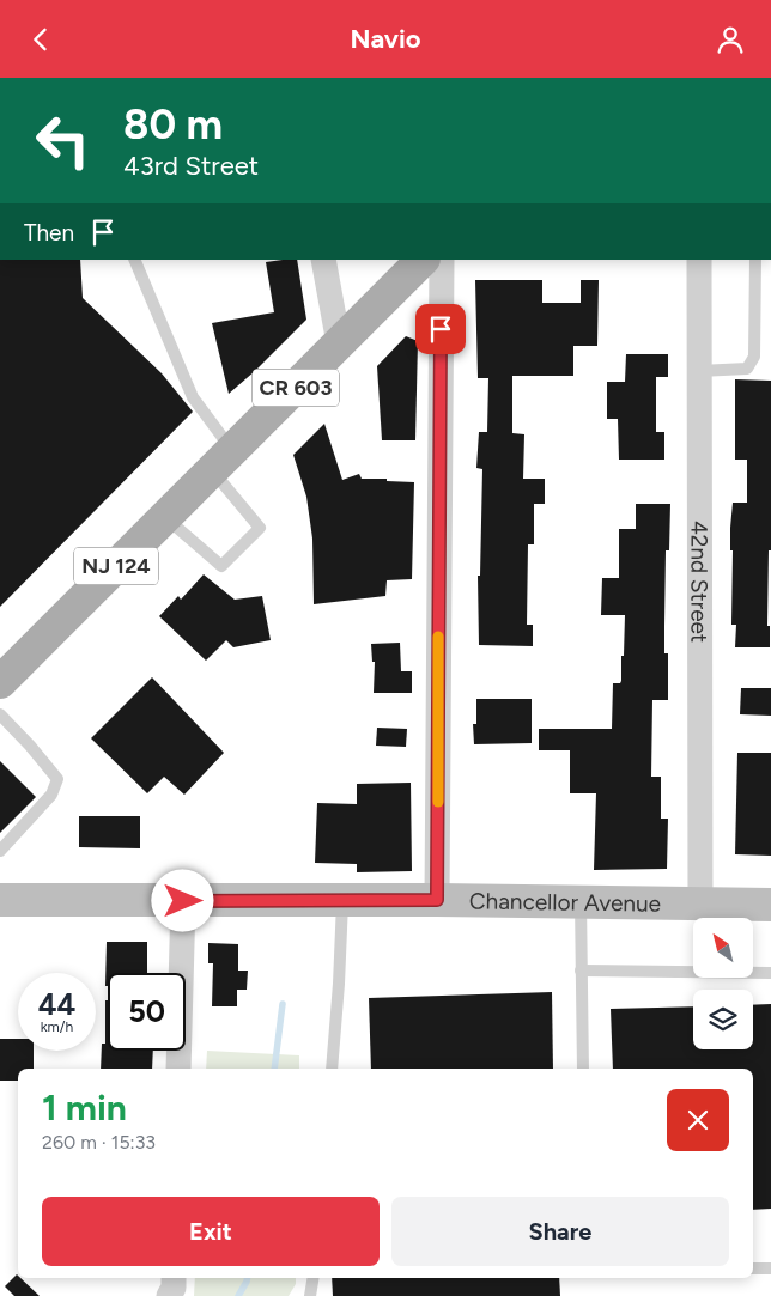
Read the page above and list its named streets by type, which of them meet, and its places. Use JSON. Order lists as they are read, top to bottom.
{
  "streets": {
    "main road": ["CR 603", "NJ 124", "Chancellor Avenue"],
    "street": ["42nd Street"]
  },
  "crossings": [
    ["CR 603", "NJ 124"],
    ["42nd Street", "Chancellor Avenue"]
  ],
  "north": "top left",
  "page": {
    "header": "Navio",
    "turn": ["80 m", "43rd Street"],
    "then": "Then",
    "speed": "44 km/h",
    "limit": "50",
    "heading": ["1 min", "260 m · 15:33"],
    "buttons": ["Exit", "Share"]
  }
}
